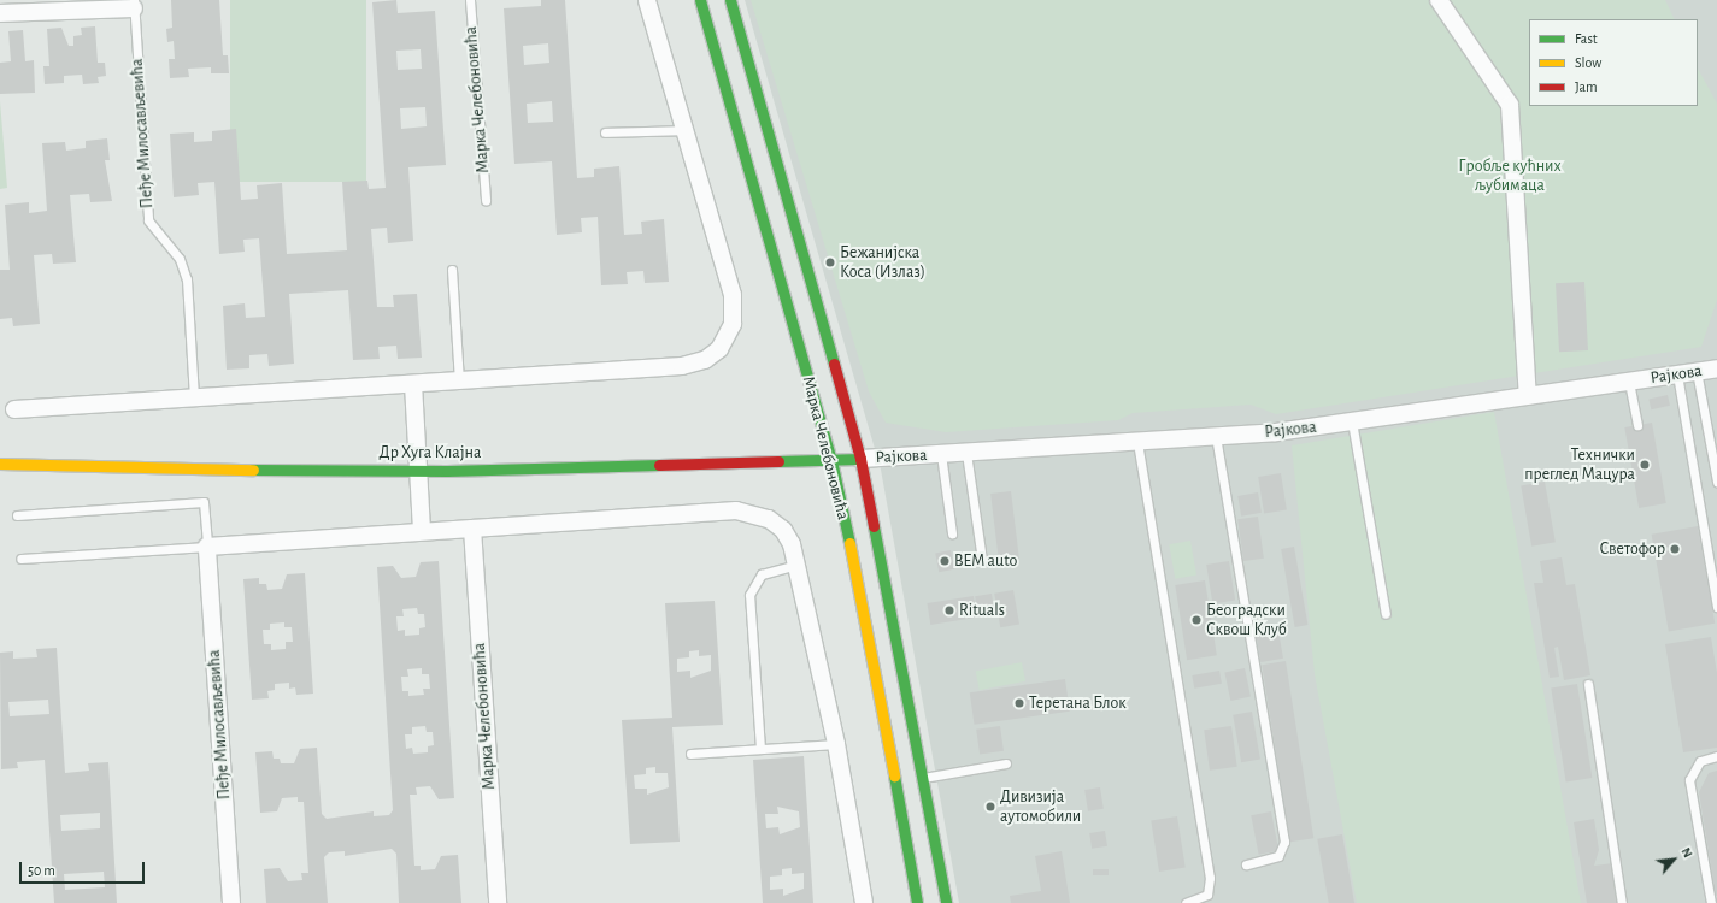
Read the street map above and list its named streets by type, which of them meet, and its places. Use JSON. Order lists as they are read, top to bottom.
{
  "streets": {
    "main road": ["Марка Челебоновића", "Др Хуга Клајна"],
    "street": ["Пеђе Милосављевића", "Рајкова"]
  },
  "crossings": [
    ["Марка Челебоновића", "Рајкова"],
    ["Марка Челебоновића", "Др Хуга Клајна"],
    ["Рајкова", "Др Хуга Клајна"]
  ],
  "parks": ["Гробље кућних љубимаца"],
  "places": [
    "Бежанијска Коса (Излаз)",
    "Технички преглед Мацура",
    "Светофор",
    "BEM auto",
    "Rituals",
    "Београдски Сквош Клуб",
    "Теретана Блок",
    "Дивизија аутомобили"
  ],
  "legend": ["Fast", "Slow", "Jam"],
  "scale_bar": "50 m",
  "north": "top right"
}
